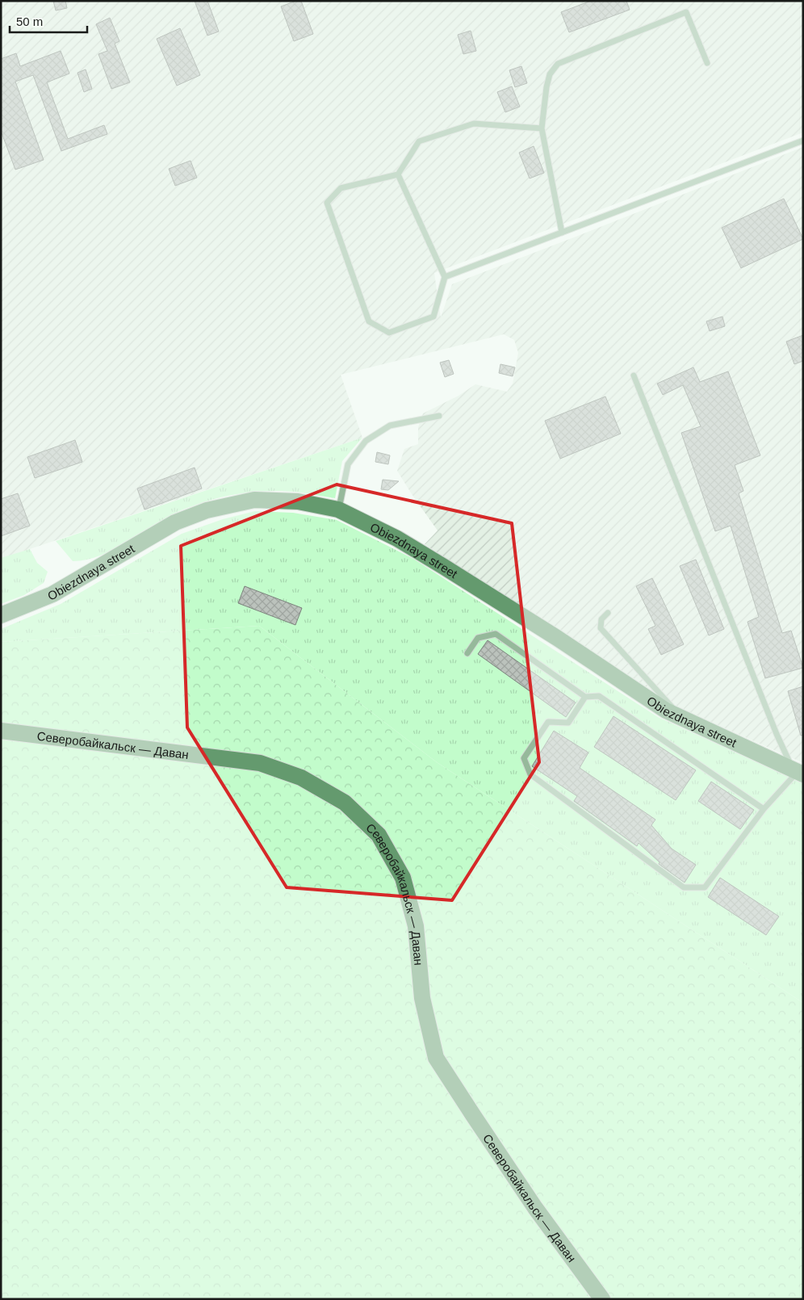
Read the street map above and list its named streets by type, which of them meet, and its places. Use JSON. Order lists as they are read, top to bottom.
{
  "streets": {
    "main road": ["Obiezdnaya street", "Северобайкальск — Даван"]
  },
  "scale_bar": "50 m"
}
